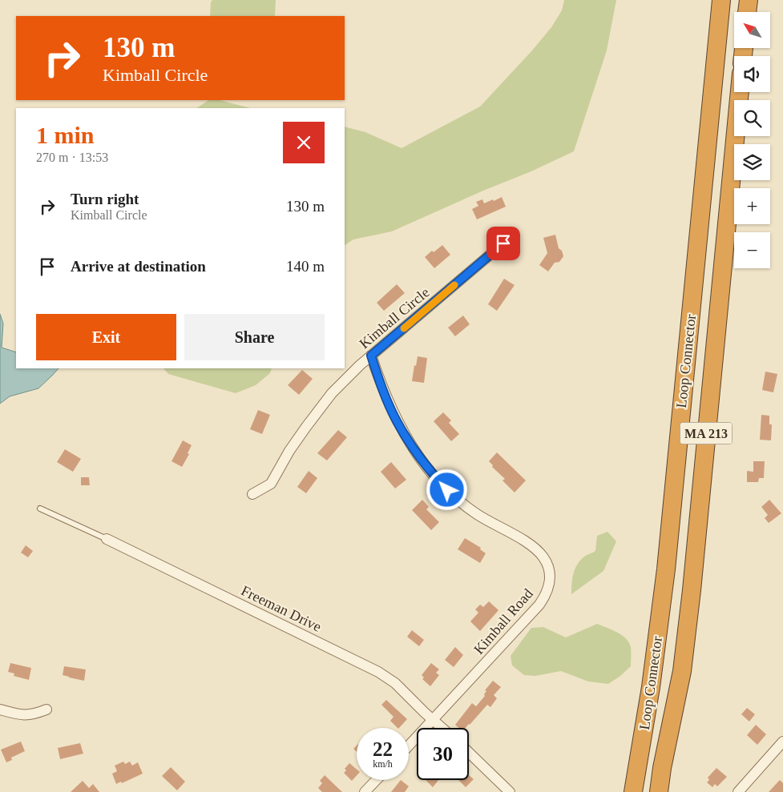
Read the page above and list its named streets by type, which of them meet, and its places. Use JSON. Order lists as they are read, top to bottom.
{
  "streets": {
    "highway": ["Loop Connector", "MA 213"],
    "street": ["Kimball Circle", "Freeman Drive", "Kimball Road"]
  },
  "crossings": [
    ["Kimball Circle", "Kimball Road"],
    ["Freeman Drive", "Kimball Road"]
  ],
  "north": "top left",
  "page": {
    "map_buttons": ["+", "−"],
    "turn": ["130 m", "Kimball Circle"],
    "heading": ["1 min", "270 m · 13:53"],
    "list": [
      {
        "name": "Turn right",
        "note": "Kimball Circle",
        "value": "130 m"
      },
      {
        "name": "Arrive at destination",
        "value": "140 m"
      }
    ],
    "buttons": ["Exit", "Share"],
    "speed": "22 km/h",
    "limit": "30"
  }
}
